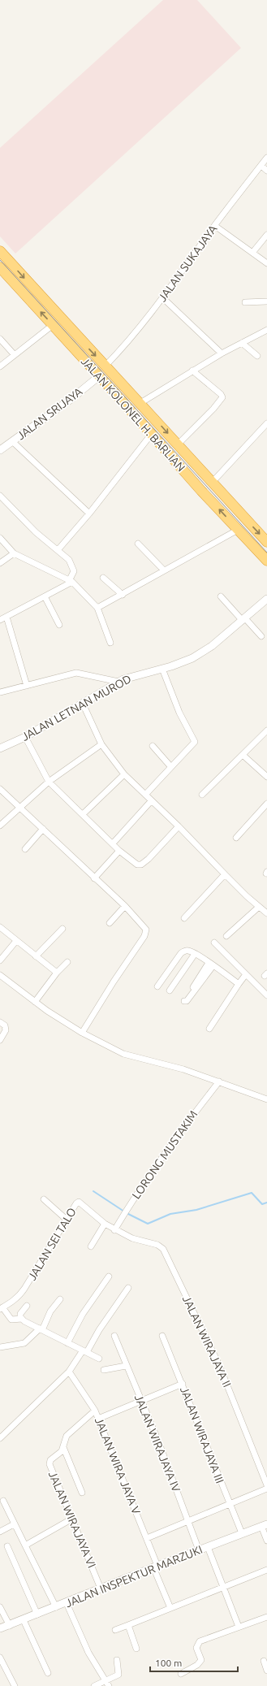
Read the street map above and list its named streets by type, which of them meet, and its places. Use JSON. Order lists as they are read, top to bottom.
{
  "streets": {
    "highway": ["JALAN KOLONEL H. BARLIAN"],
    "street": [
      "JALAN SUKAJAYA",
      "JALAN SRIJAYA",
      "JALAN LETNAN MUROD",
      "LORONG MUSTAKIM",
      "JALAN SEI TALO",
      "JALAN WIRAJAYA II",
      "JALAN WIRAJAYA III",
      "JALAN WIRAJAYA IV",
      "JALAN WIRA JAYA V",
      "JALAN WIRAJAYA VI",
      "JALAN INSPEKTUR MARZUKI"
    ]
  },
  "crossings": [
    ["JALAN SUKAJAYA", "JALAN KOLONEL H. BARLIAN"],
    ["JALAN SRIJAYA", "JALAN KOLONEL H. BARLIAN"],
    ["LORONG MUSTAKIM", "JALAN SEI TALO"],
    ["LORONG MUSTAKIM", "JALAN WIRAJAYA II"],
    ["JALAN SEI TALO", "JALAN WIRAJAYA II"],
    ["JALAN WIRAJAYA III", "JALAN INSPEKTUR MARZUKI"],
    ["JALAN WIRAJAYA IV", "JALAN INSPEKTUR MARZUKI"],
    ["JALAN WIRA JAYA V", "JALAN WIRAJAYA VI"],
    ["JALAN WIRA JAYA V", "JALAN INSPEKTUR MARZUKI"],
    ["JALAN WIRAJAYA VI", "JALAN INSPEKTUR MARZUKI"]
  ],
  "scale_bar": "100 m"
}
